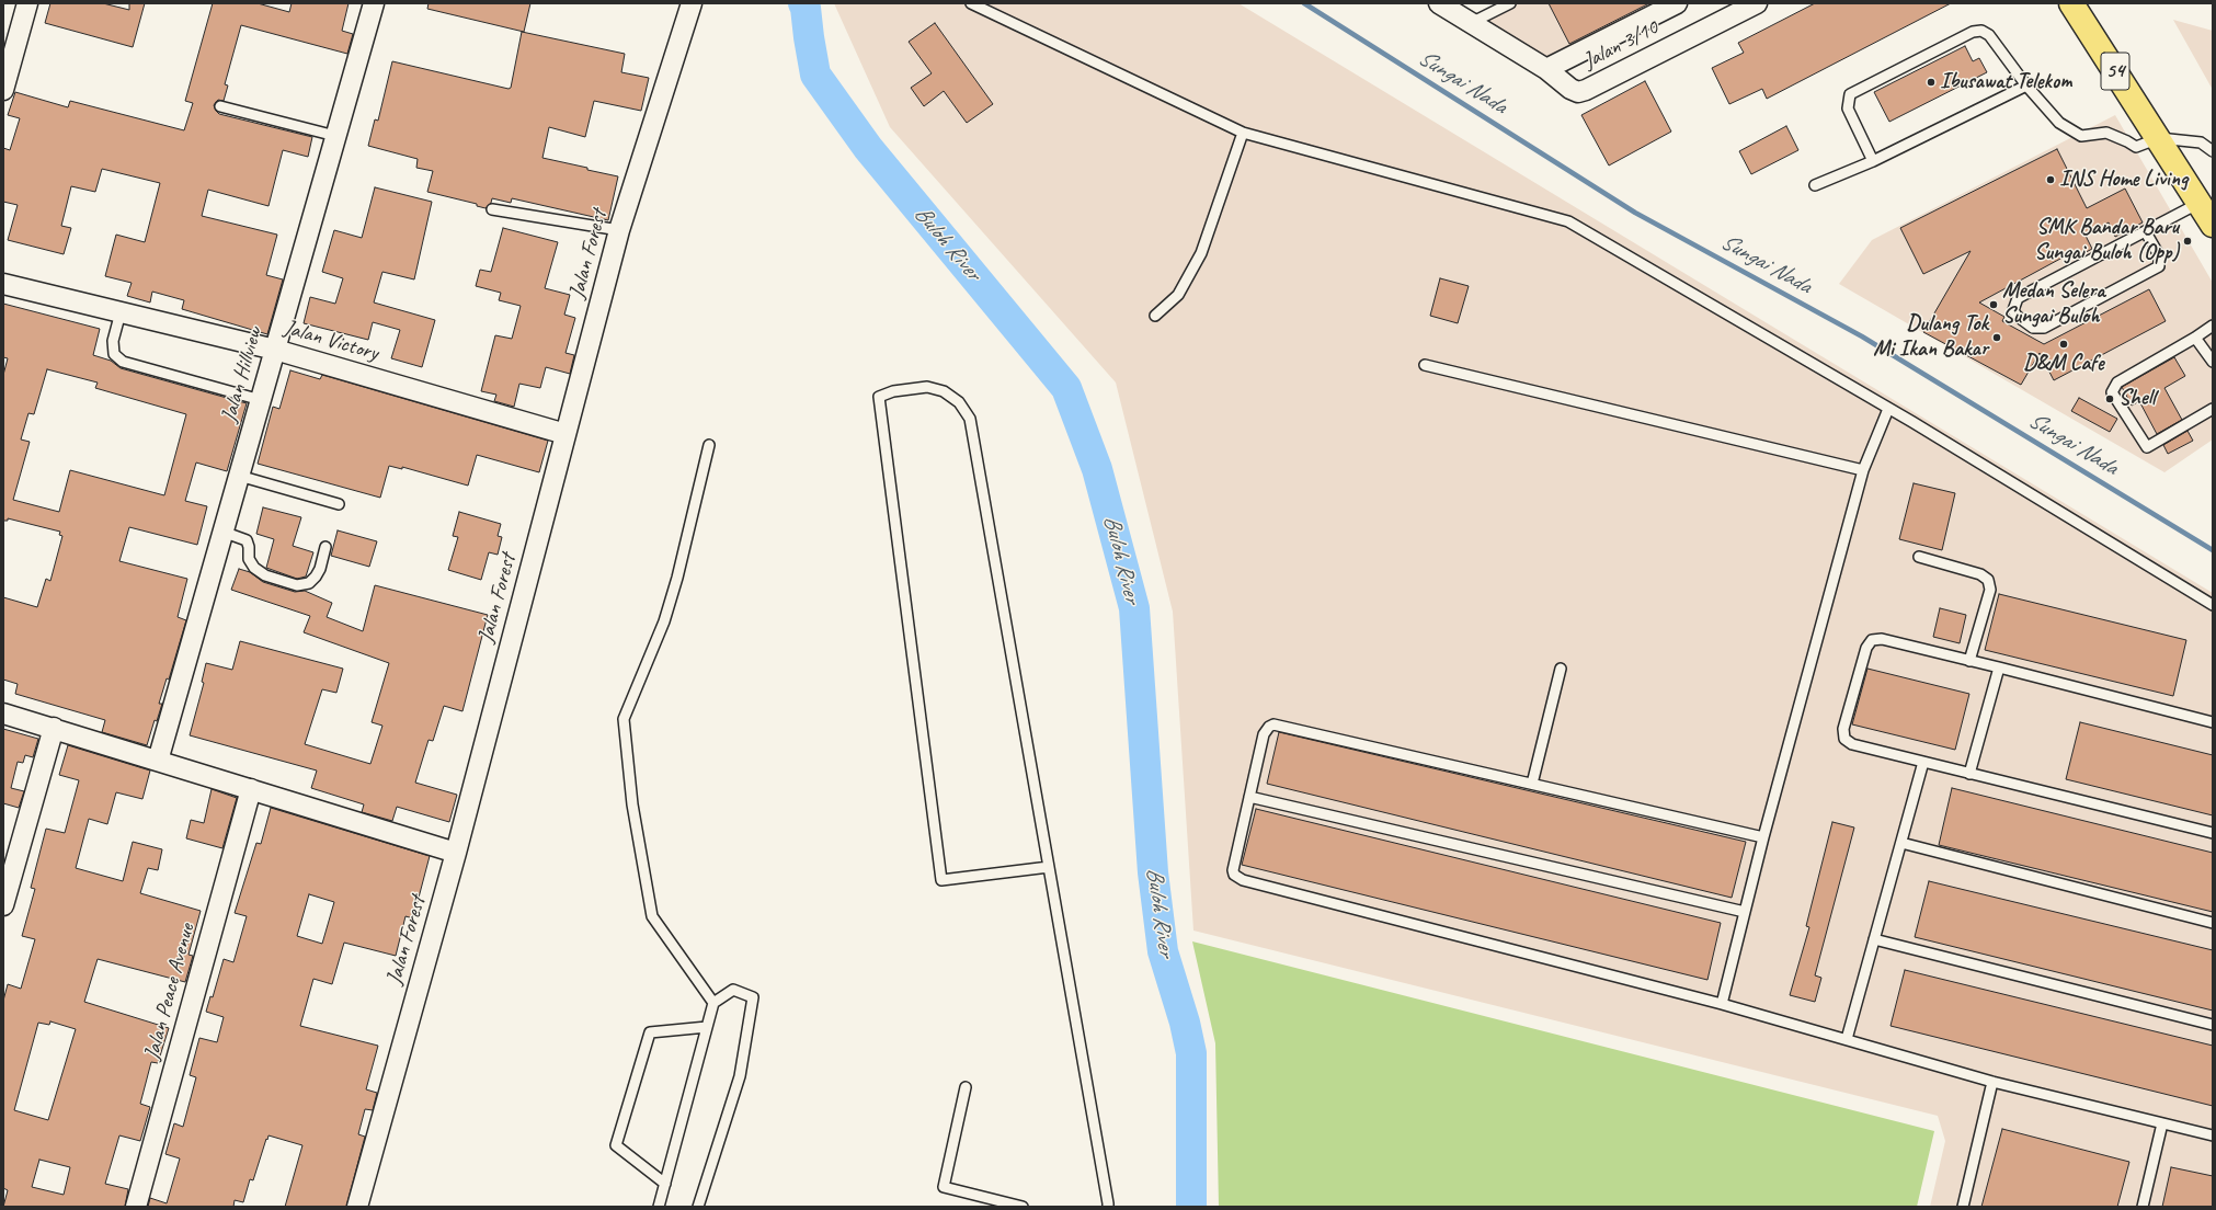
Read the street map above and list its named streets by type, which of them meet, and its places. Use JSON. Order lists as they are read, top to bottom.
{
  "streets": {
    "highway": ["54"],
    "street": [
      "Jalan 3/10",
      "Jalan Forest",
      "Jalan Victory",
      "Jalan Hillview",
      "Jalan Peace Avenue"
    ]
  },
  "crossings": [
    ["Jalan Forest", "Jalan Victory"],
    ["Jalan Victory", "Jalan Hillview"]
  ],
  "water": ["Sungai Nada", "Buloh River"],
  "places": [
    "Ibusawat Telekom",
    "INS Home Living",
    "SMK Bandar Baru Sungai Buloh (Opp)",
    "Medan Selera Sungai Buloh",
    "Dulang Tok Mi Ikan Bakar",
    "D&M Cafe",
    "Shell"
  ]
}
